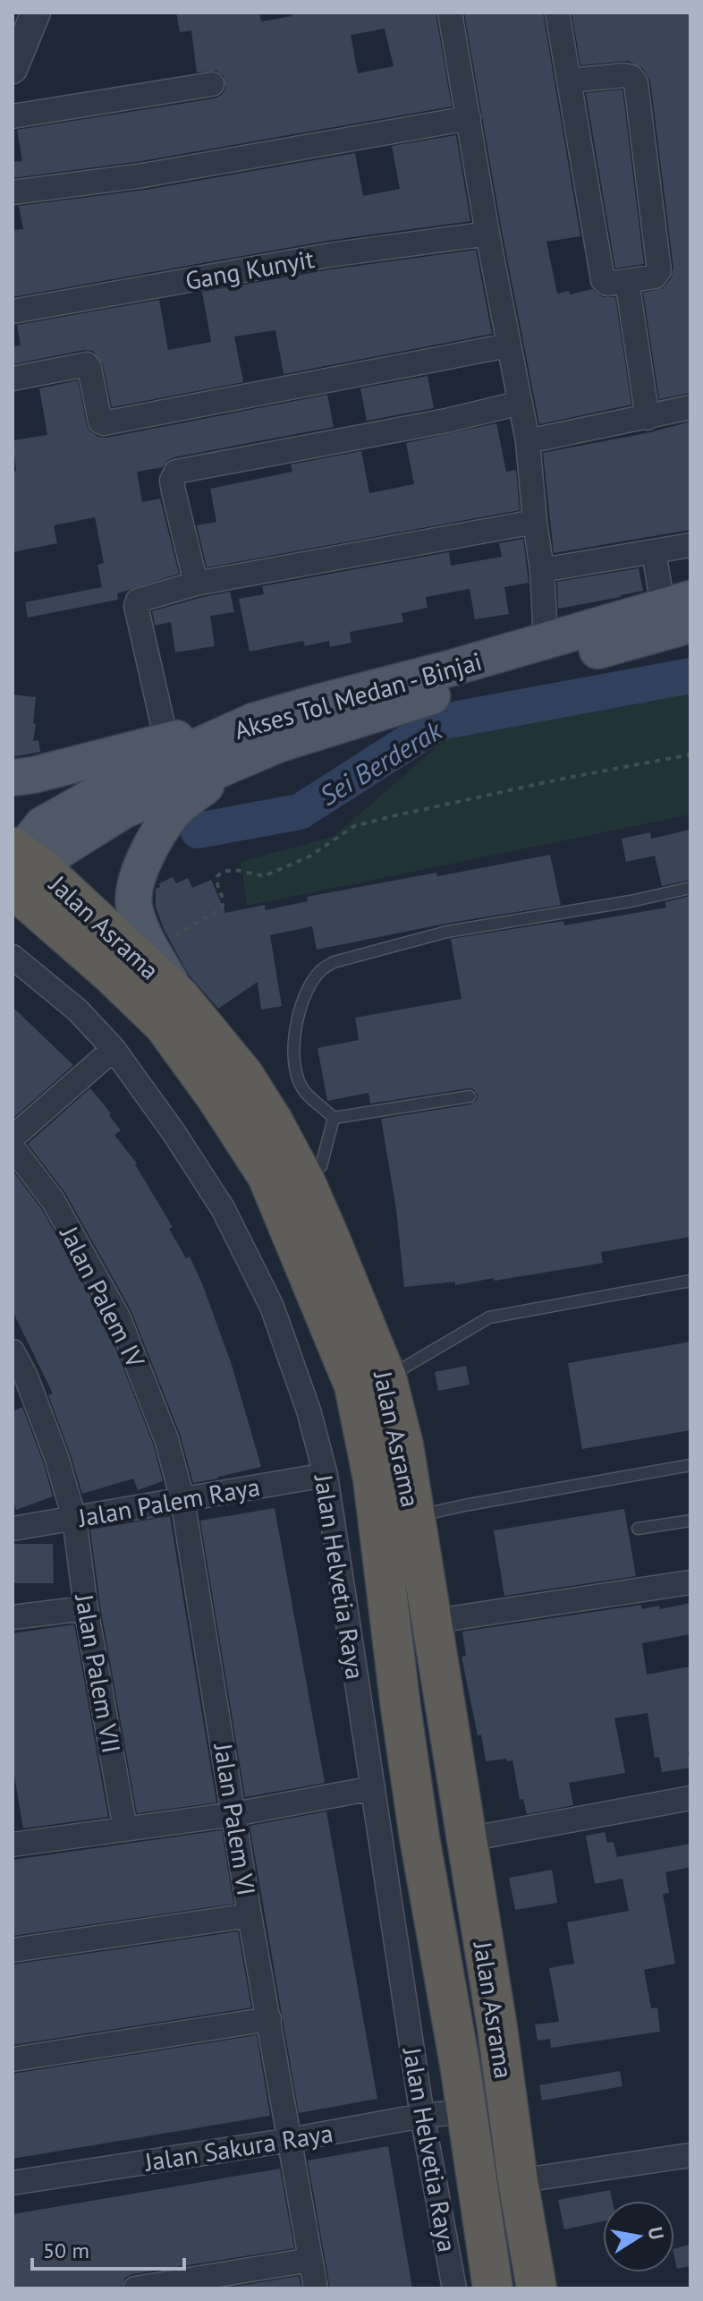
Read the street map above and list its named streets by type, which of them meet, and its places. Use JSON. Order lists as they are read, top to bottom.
{
  "streets": {
    "highway": ["Jalan Asrama"],
    "main road": ["Akses Tol Medan - Binjai"],
    "street": [
      "Gang Kunyit",
      "Jalan Palem IV",
      "Jalan Palem Raya",
      "Jalan Helvetia Raya",
      "Jalan Palem VII",
      "Jalan Palem VI",
      "Jalan Sakura Raya"
    ]
  },
  "crossings": [
    ["Akses Tol Medan - Binjai", "Jalan Asrama"],
    ["Jalan Asrama", "Jalan Sakura Raya"],
    ["Jalan Palem IV", "Jalan Palem Raya"],
    ["Jalan Palem IV", "Jalan Palem VI"],
    ["Jalan Palem Raya", "Jalan Helvetia Raya"],
    ["Jalan Palem Raya", "Jalan Palem VII"],
    ["Jalan Palem Raya", "Jalan Palem VI"],
    ["Jalan Helvetia Raya", "Jalan Sakura Raya"],
    ["Jalan Palem VI", "Jalan Sakura Raya"]
  ],
  "water": ["Sei Berderak"],
  "scale_bar": "50 m",
  "north": "right"
}
